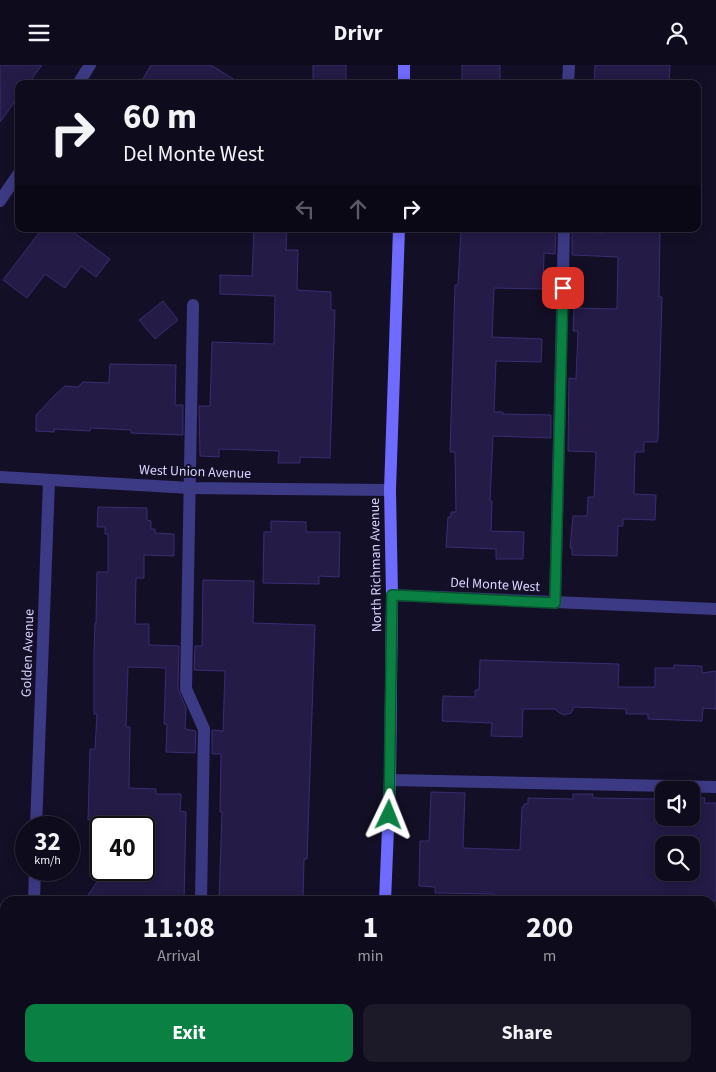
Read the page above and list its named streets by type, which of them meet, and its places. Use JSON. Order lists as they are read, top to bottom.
{
  "streets": {
    "street": [
      "West Union Avenue",
      "North Richman Avenue",
      "Del Monte West",
      "Golden Avenue"
    ]
  },
  "crossings": [
    ["West Union Avenue", "North Richman Avenue"],
    ["West Union Avenue", "Golden Avenue"],
    ["North Richman Avenue", "Del Monte West"]
  ],
  "page": {
    "header": "Drivr",
    "turn": ["60 m", "Del Monte West"],
    "speed": "32 km/h",
    "limit": "40",
    "eta": [
      "11:08",
      "Arrival",
      "1",
      "min",
      "200",
      "m"
    ],
    "buttons": ["Exit", "Share"]
  }
}
